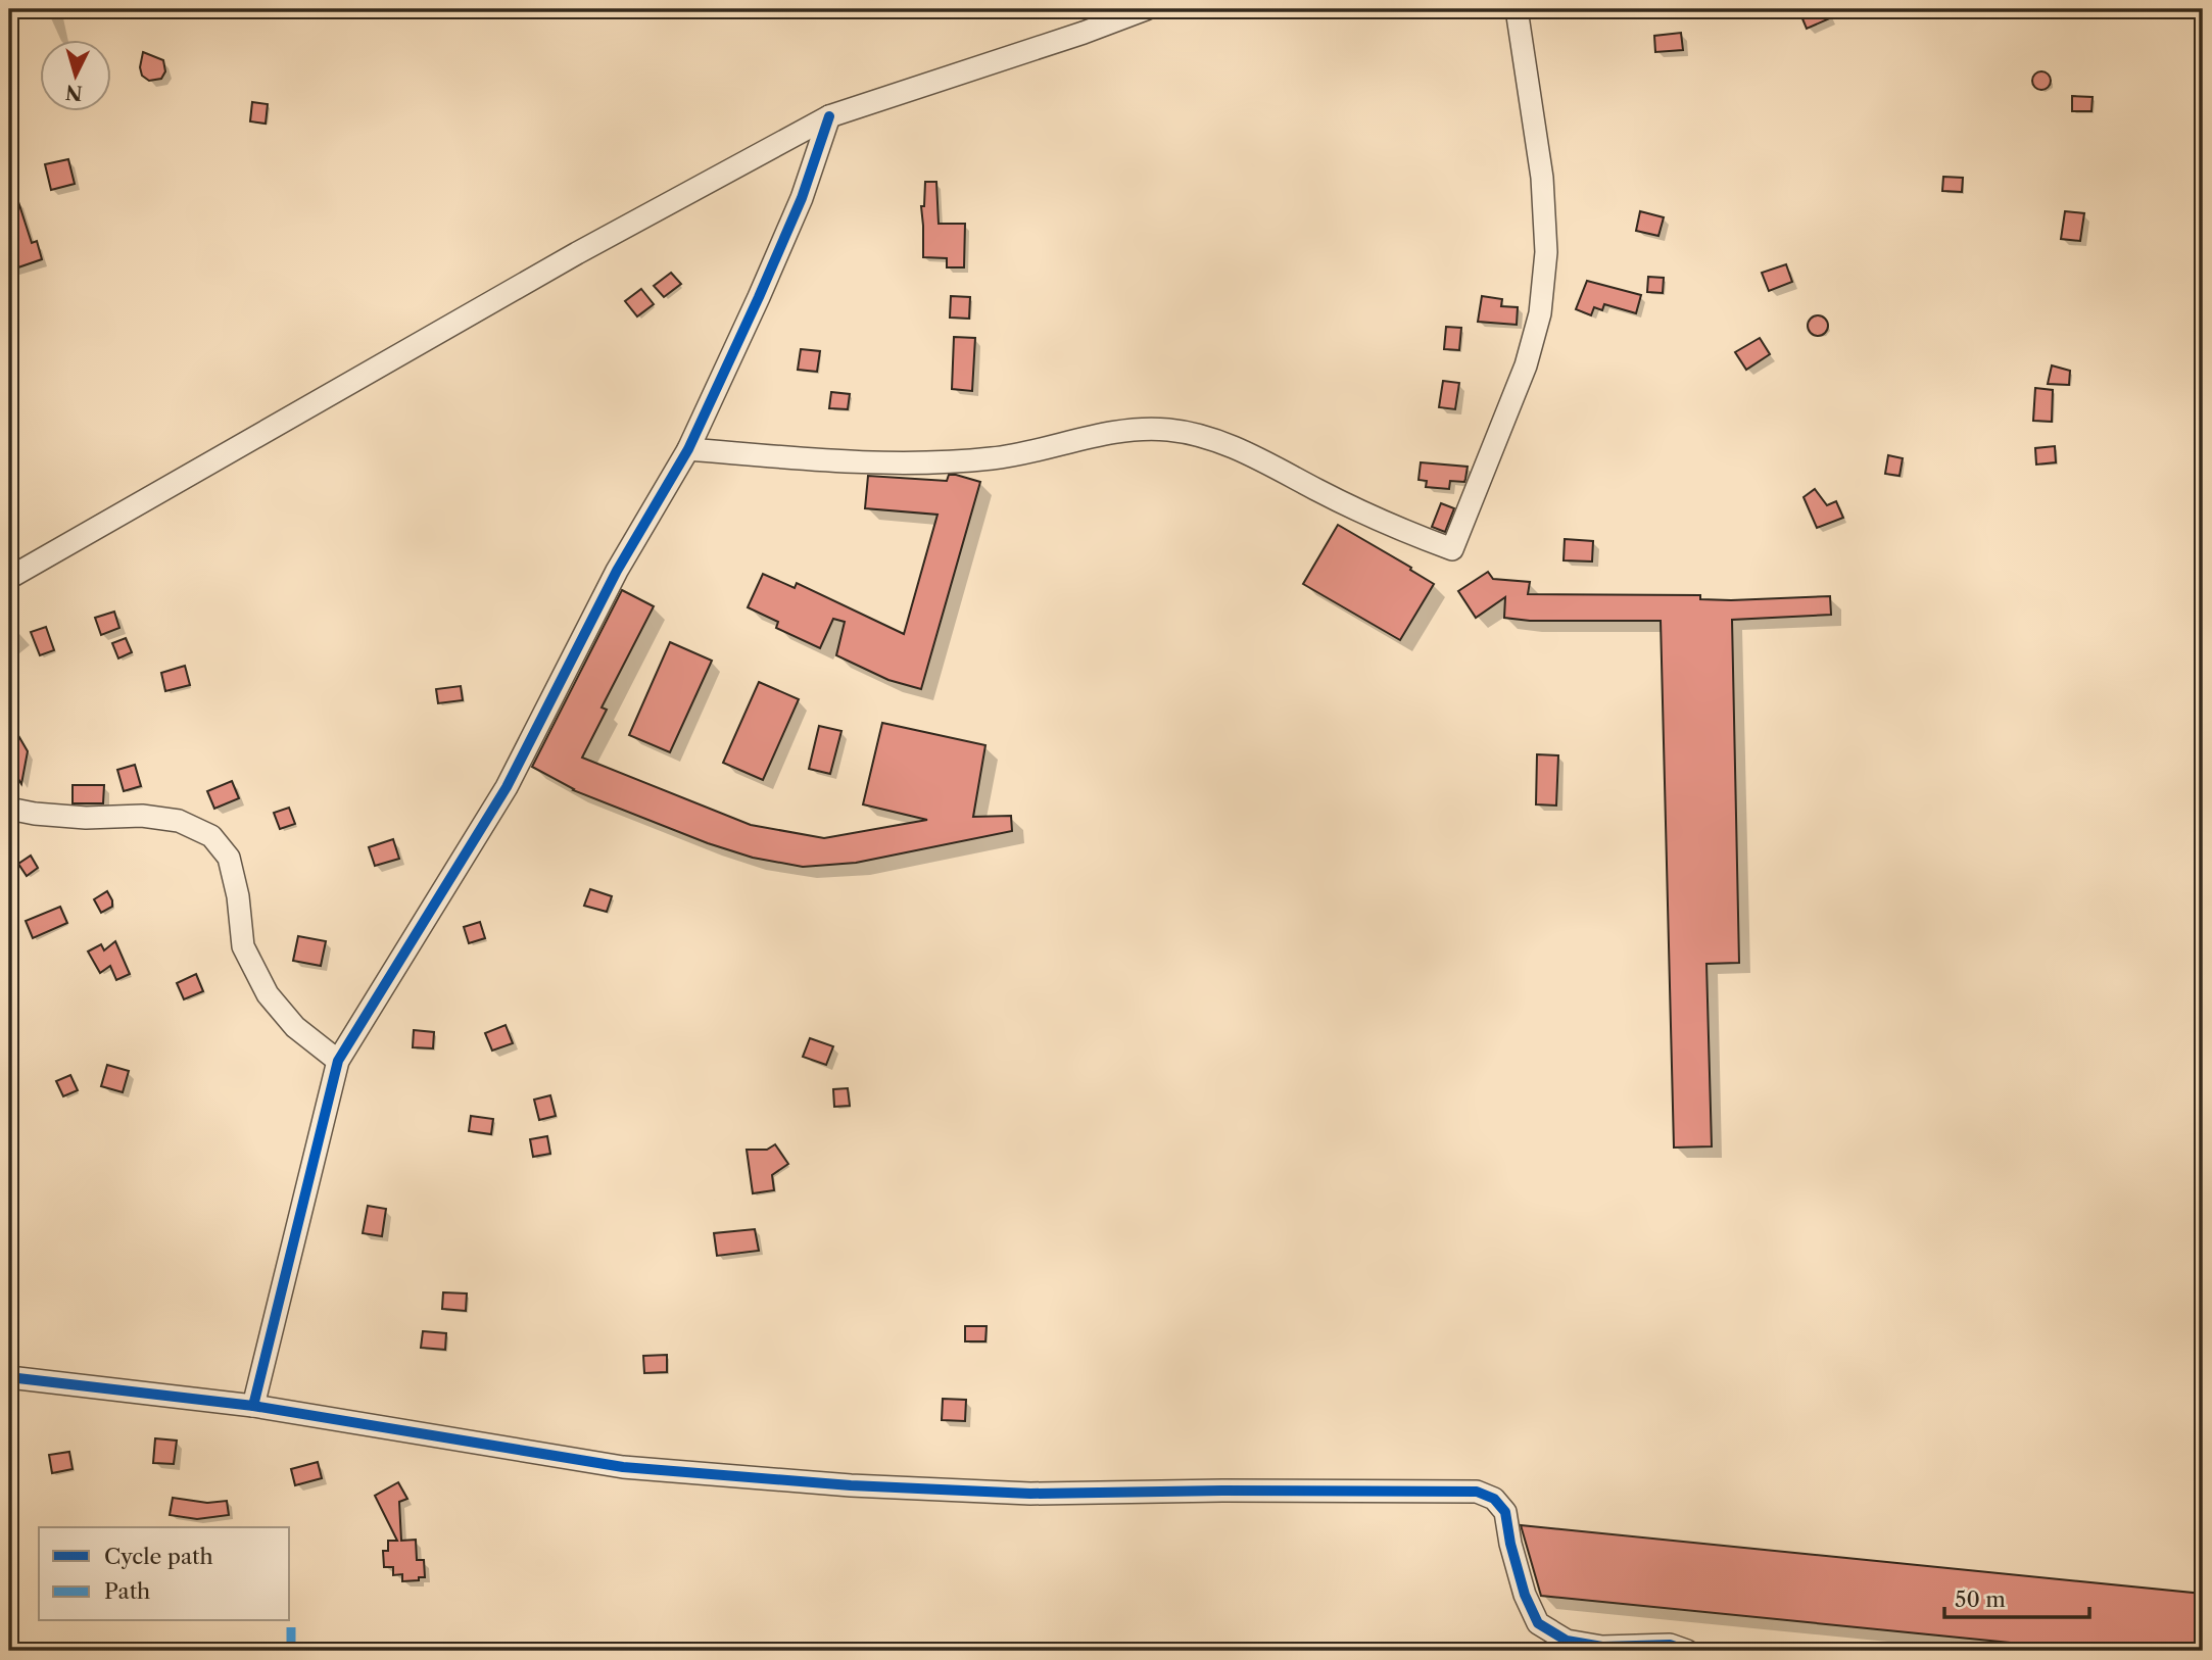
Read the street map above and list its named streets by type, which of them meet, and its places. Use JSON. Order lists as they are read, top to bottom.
{
  "legend": ["Cycle path", "Path"],
  "scale_bar": "50 m",
  "north": "bottom"
}
